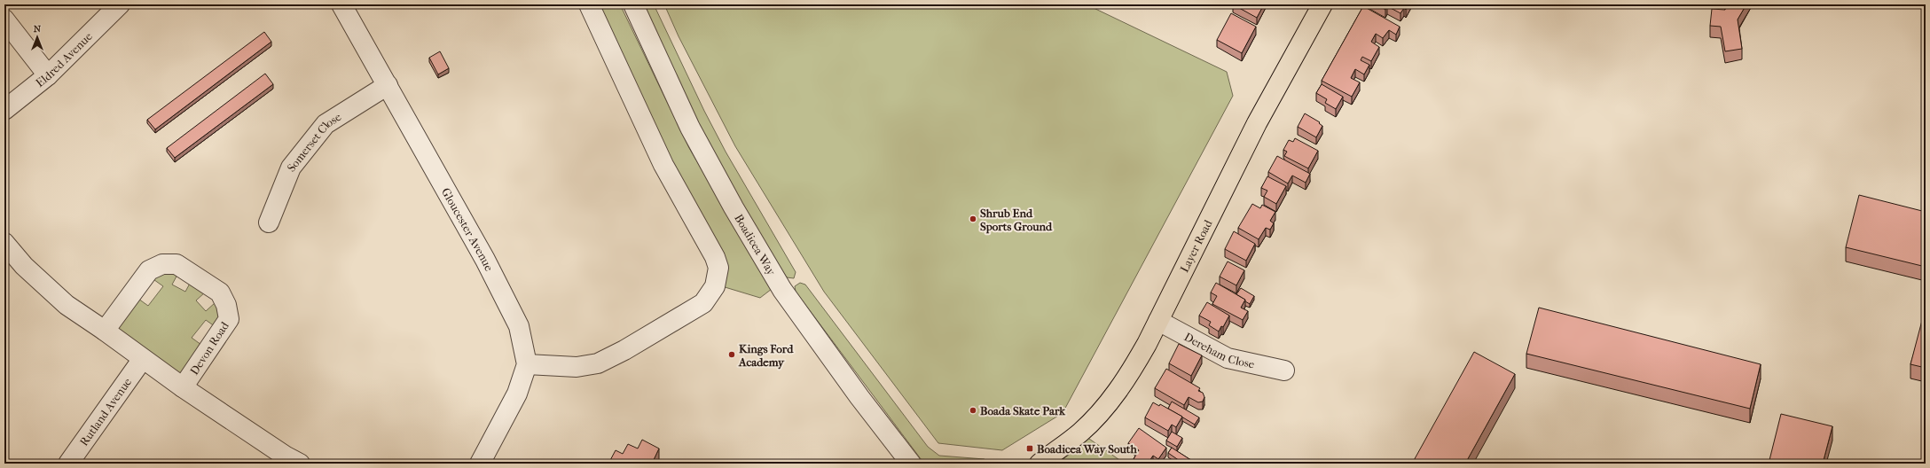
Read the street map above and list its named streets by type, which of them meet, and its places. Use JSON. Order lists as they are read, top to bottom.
{
  "streets": {
    "main road": ["Layer Road"],
    "street": [
      "Eldred Avenue",
      "Somerset Close",
      "Gloucester Avenue",
      "Boadicea Way",
      "Devon Road",
      "Dereham Close",
      "Rutland Avenue"
    ]
  },
  "crossings": [
    ["Somerset Close", "Gloucester Avenue"],
    ["Layer Road", "Dereham Close"],
    ["Devon Road", "Rutland Avenue"]
  ],
  "places": {
    "other": ["Shrub End Sports Ground", "Kings Ford Academy", "Boada Skate Park"],
    "transit": ["Boadicea Way South"]
  },
  "north": "top"
}
